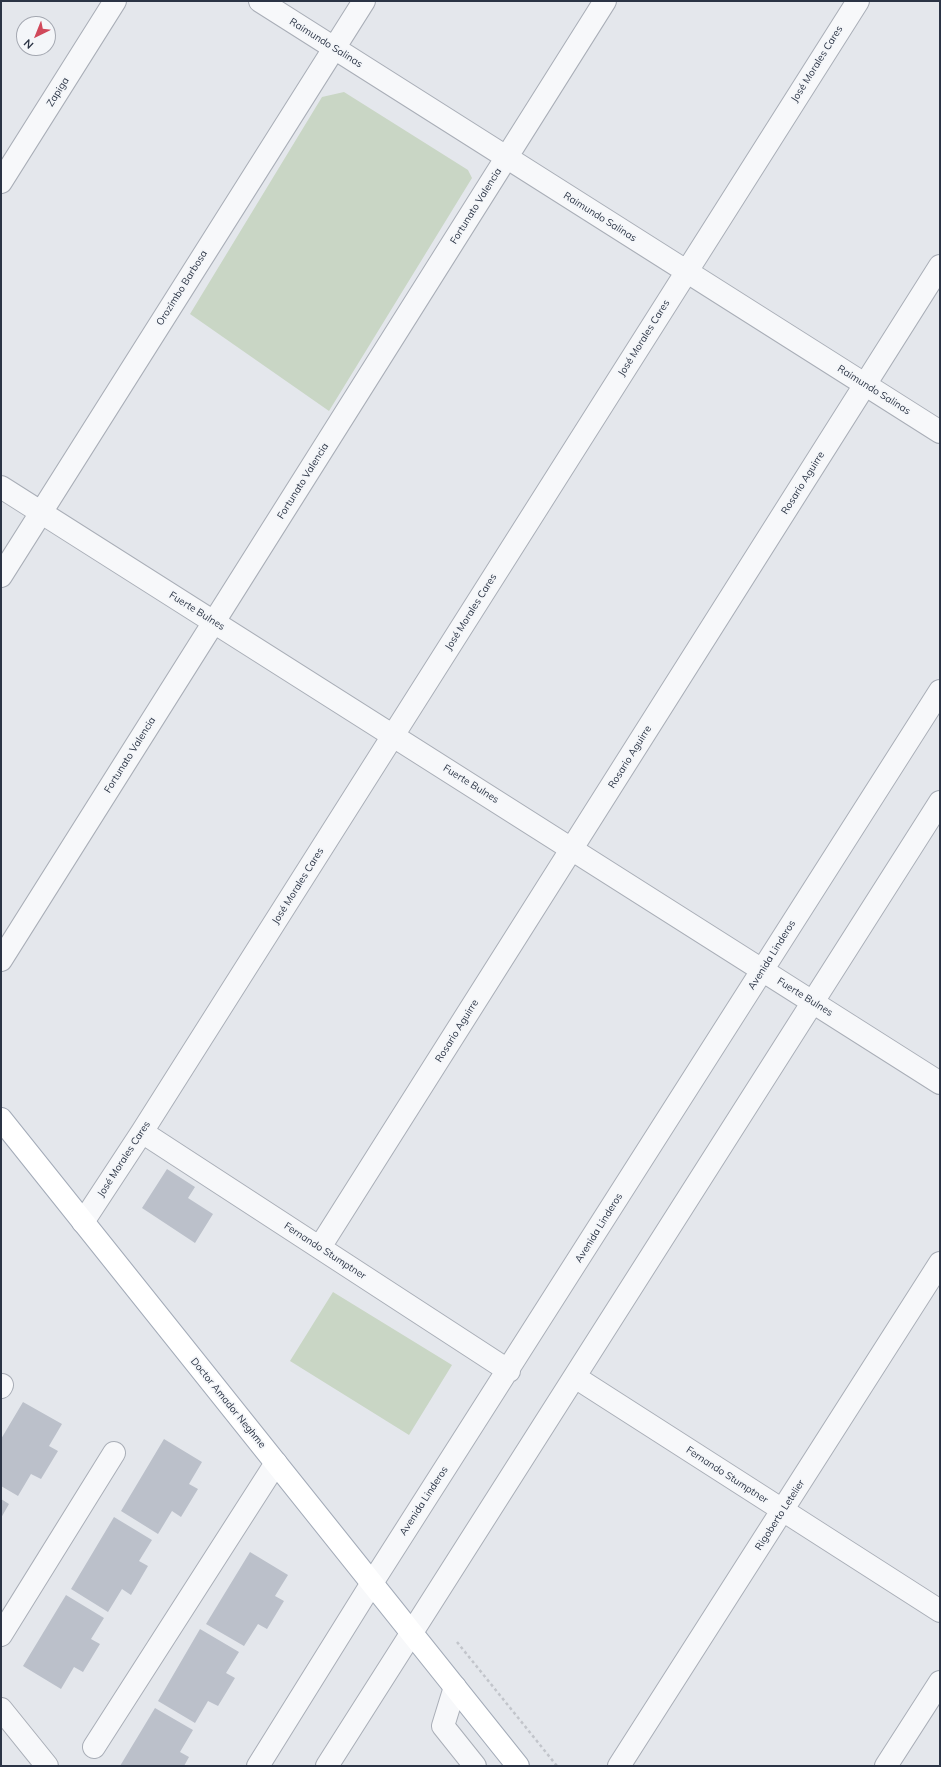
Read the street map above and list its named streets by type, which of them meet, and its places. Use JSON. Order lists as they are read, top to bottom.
{
  "streets": {
    "main road": ["Doctor Amador Neghme"],
    "street": [
      "Raimundo Salinas",
      "José Morales Cares",
      "Zapiga",
      "Fortunato Valencia",
      "Orozimbo Barbosa",
      "Rosario Aguirre",
      "Fuerte Bulnes",
      "Avenida Linderos",
      "Fernando Stumptner",
      "Rigoberto Letelier"
    ]
  },
  "crossings": [
    ["Raimundo Salinas", "José Morales Cares"],
    ["Raimundo Salinas", "Fortunato Valencia"],
    ["Raimundo Salinas", "Orozimbo Barbosa"],
    ["Raimundo Salinas", "Rosario Aguirre"],
    ["José Morales Cares", "Fuerte Bulnes"],
    ["José Morales Cares", "Fernando Stumptner"],
    ["José Morales Cares", "Doctor Amador Neghme"],
    ["Fortunato Valencia", "Fuerte Bulnes"],
    ["Orozimbo Barbosa", "Fuerte Bulnes"],
    ["Rosario Aguirre", "Fuerte Bulnes"],
    ["Rosario Aguirre", "Fernando Stumptner"],
    ["Fuerte Bulnes", "Avenida Linderos"],
    ["Avenida Linderos", "Fernando Stumptner"],
    ["Avenida Linderos", "Doctor Amador Neghme"],
    ["Fernando Stumptner", "Rigoberto Letelier"]
  ],
  "north": "bottom left"
}
